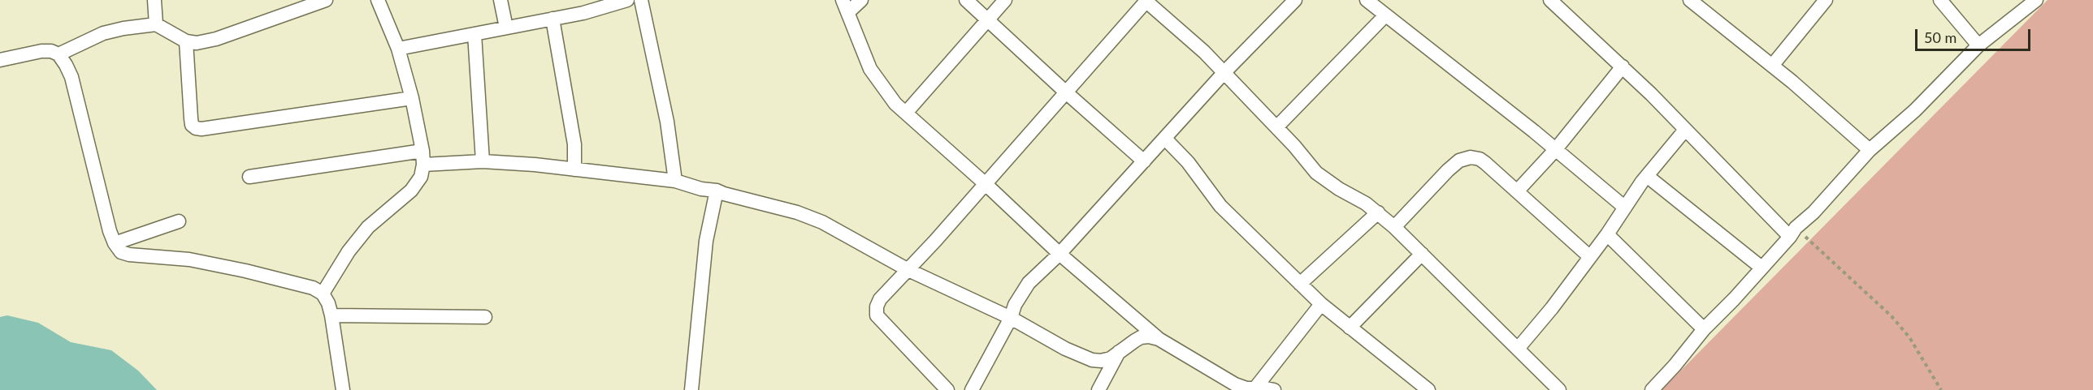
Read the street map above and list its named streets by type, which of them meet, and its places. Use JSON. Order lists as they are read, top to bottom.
{
  "scale_bar": "50 m"
}
